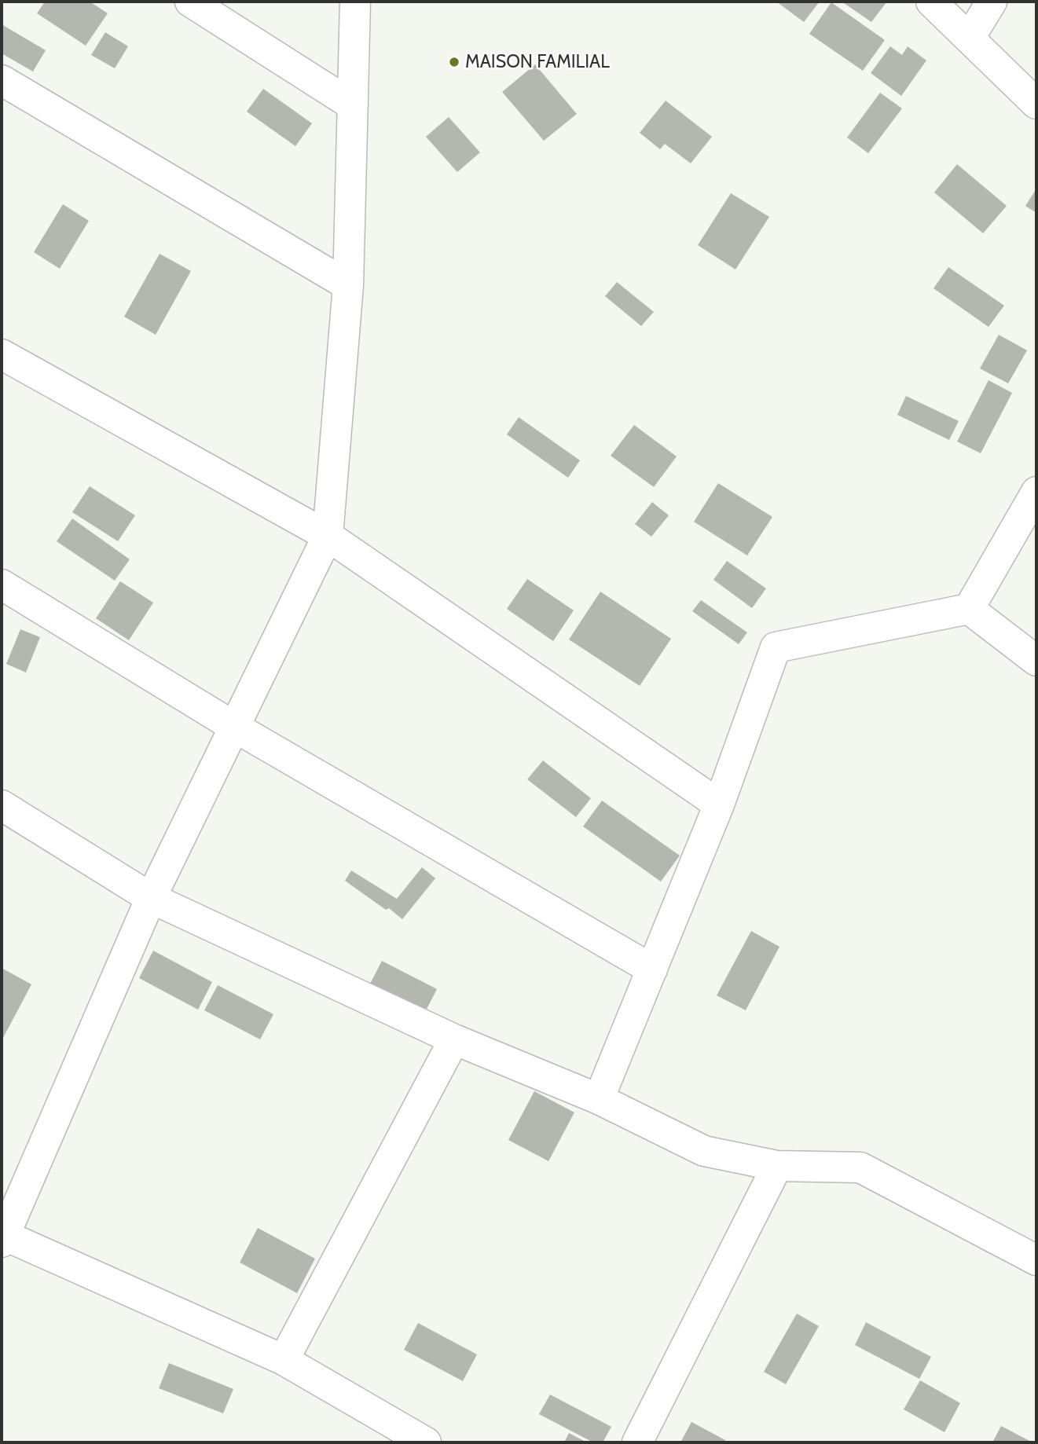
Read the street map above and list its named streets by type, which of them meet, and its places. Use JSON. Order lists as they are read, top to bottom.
{
  "places": ["MAISON FAMILIAL"]
}
